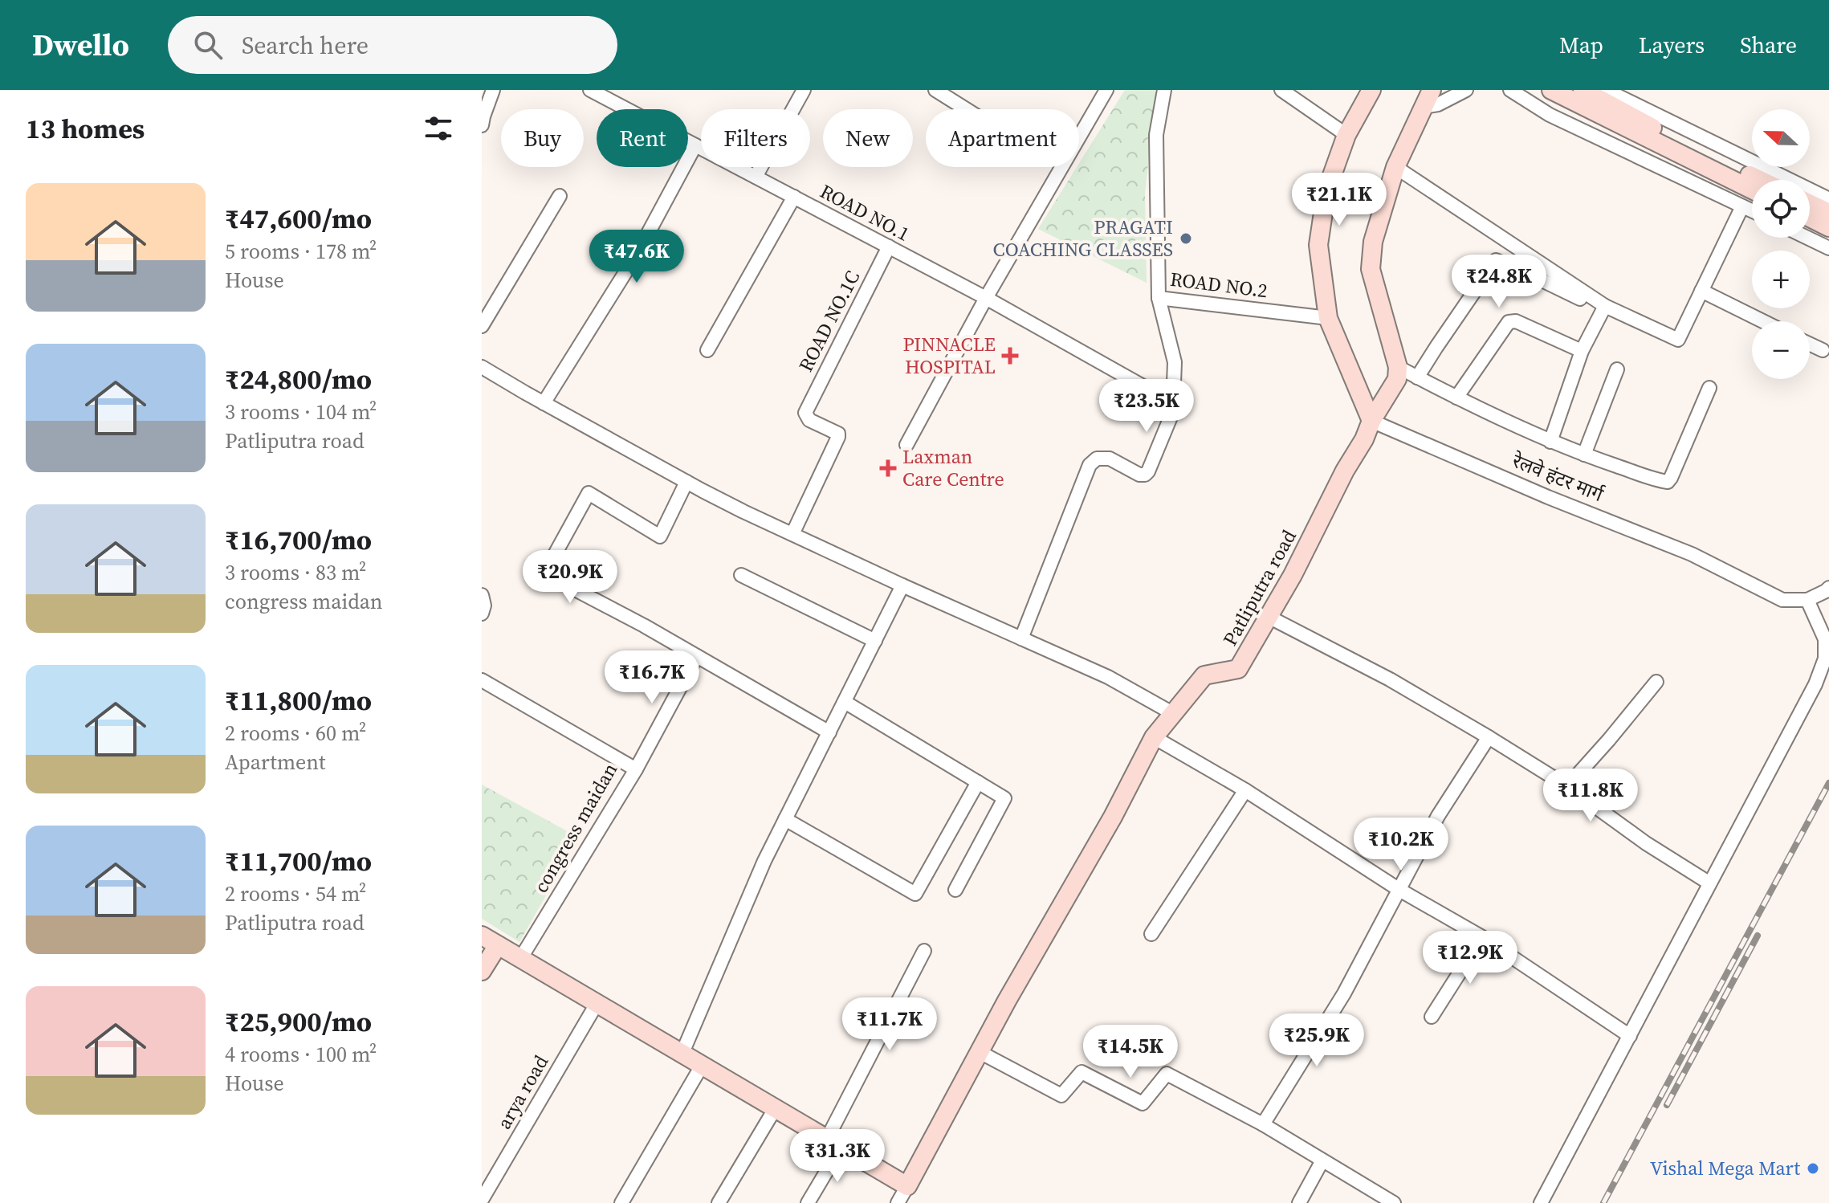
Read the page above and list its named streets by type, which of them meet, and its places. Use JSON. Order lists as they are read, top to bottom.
{
  "streets": {
    "street": [
      "ROAD NO.1",
      "ROAD NO.2",
      "ROAD NO.1C",
      "रेलवे हंटर मार्ग",
      "Patliputra road",
      "congress maidan",
      "arya road"
    ]
  },
  "crossings": [
    ["ROAD NO.1", "ROAD NO.1C"],
    ["रेलवे हंटर मार्ग", "Patliputra road"]
  ],
  "places": {
    "other": ["PRAGATI COACHING CLASSES", "Vishal Mega Mart"],
    "health": ["PINNACLE HOSPITAL", "Laxman Care Centre"]
  },
  "north": "left",
  "page": {
    "header": "Dwello",
    "search": "Search here",
    "nav": ["Map", "Layers", "Share"],
    "heading": "13 homes",
    "map_buttons": ["+", "−"],
    "chip": [
      "Buy",
      "Rent",
      "Filters",
      "New",
      "Apartment"
    ],
    "list": [
      {
        "name": "₹47,600/mo",
        "note": "5 rooms · 178 m² · House"
      },
      {
        "name": "₹24,800/mo",
        "note": "3 rooms · 104 m² · Patliputra road"
      },
      {
        "name": "₹16,700/mo",
        "note": "3 rooms · 83 m² · congress maidan"
      },
      {
        "name": "₹11,800/mo",
        "note": "2 rooms · 60 m² · Apartment"
      },
      {
        "name": "₹11,700/mo",
        "note": "2 rooms · 54 m² · Patliputra road"
      },
      {
        "name": "₹25,900/mo",
        "note": "4 rooms · 100 m² · House"
      }
    ],
    "price": [
      "₹21.1K",
      "₹47.6K",
      "₹24.8K",
      "₹23.5K",
      "₹20.9K",
      "₹16.7K",
      "₹11.8K",
      "₹10.2K",
      "₹12.9K",
      "₹11.7K",
      "₹25.9K",
      "₹14.5K",
      "₹31.3K"
    ]
  }
}
